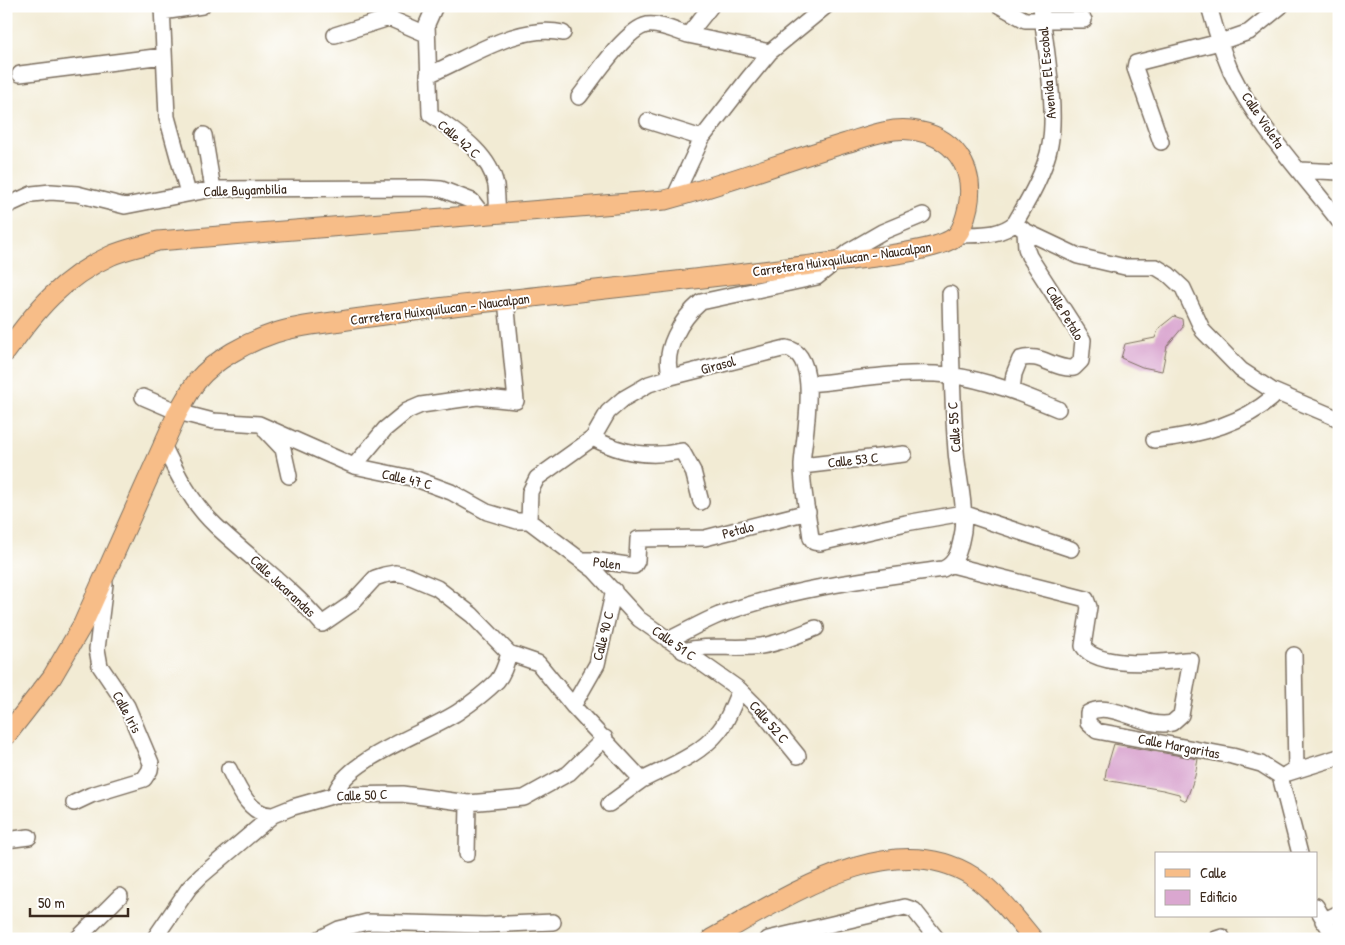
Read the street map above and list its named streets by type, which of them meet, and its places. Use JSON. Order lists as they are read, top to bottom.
{
  "streets": {
    "main road": ["Carretera Huixquilucan - Naucalpan"],
    "street": [
      "Avenida El Escobal",
      "Calle Violeta",
      "Calle 42 C",
      "Calle Bugambilia",
      "Calle Petalo",
      "Girasol",
      "Calle 55 C",
      "Calle 53 C",
      "Calle 47 C",
      "Petalo",
      "Polen",
      "Calle Jacarandas",
      "Calle 90 C",
      "Calle 51 C",
      "Calle Iris",
      "Calle 52 C",
      "Calle Margaritas",
      "Calle 50 C"
    ]
  },
  "crossings": [
    ["Avenida El Escobal", "Calle Petalo"],
    ["Calle 42 C", "Calle Bugambilia"],
    ["Carretera Huixquilucan - Naucalpan", "Calle 47 C"],
    ["Carretera Huixquilucan - Naucalpan", "Calle Jacarandas"],
    ["Carretera Huixquilucan - Naucalpan", "Calle Iris"],
    ["Girasol", "Calle 55 C"],
    ["Girasol", "Calle 53 C"],
    ["Girasol", "Petalo"],
    ["Calle 55 C", "Calle Margaritas"],
    ["Calle 47 C", "Polen"],
    ["Calle 47 C", "Calle 90 C"],
    ["Calle 47 C", "Calle 51 C"],
    ["Petalo", "Polen"],
    ["Calle 90 C", "Calle 51 C"],
    ["Calle 51 C", "Calle 52 C"]
  ],
  "legend": ["Calle", "Edificio"],
  "scale_bar": "50 m"
}
